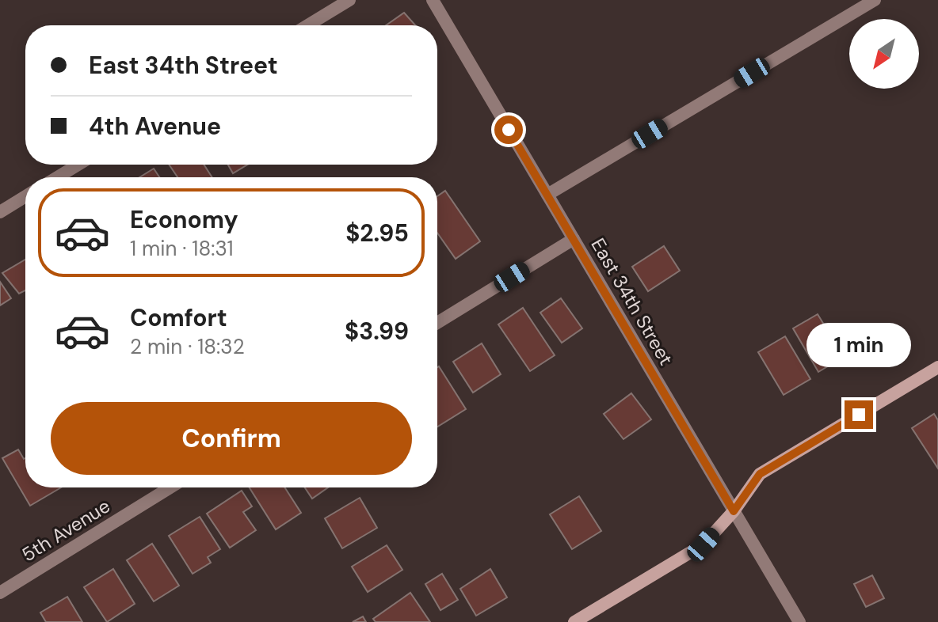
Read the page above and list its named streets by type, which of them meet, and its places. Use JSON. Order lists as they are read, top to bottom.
{
  "streets": {
    "street": ["East 34th Street", "5th Avenue"]
  },
  "north": "bottom left",
  "page": {
    "banner": ["East 34th Street", "4th Avenue"],
    "list": [
      {
        "name": "Economy",
        "note": "1 min · 18:31",
        "value": "$2.95"
      },
      {
        "name": "Comfort",
        "note": "2 min · 18:32",
        "value": "$3.99"
      }
    ],
    "bubble": "1 min",
    "buttons": "Confirm"
  }
}
